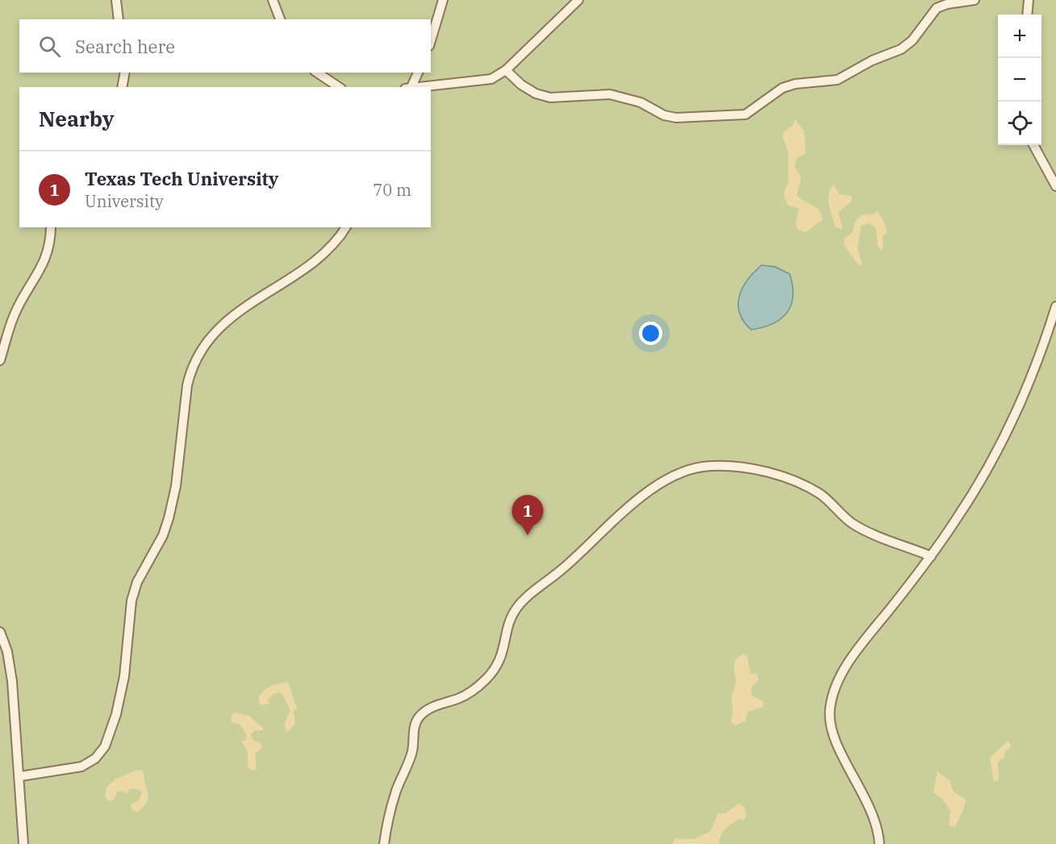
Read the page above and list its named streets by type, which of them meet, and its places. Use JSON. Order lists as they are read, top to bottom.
{
  "page": {
    "map_buttons": ["+", "−"],
    "search": "Search here",
    "heading": "Nearby",
    "list": [
      {
        "mark": "1",
        "name": "Texas Tech University",
        "note": "University",
        "value": "70 m"
      }
    ],
    "pins": "1"
  }
}
